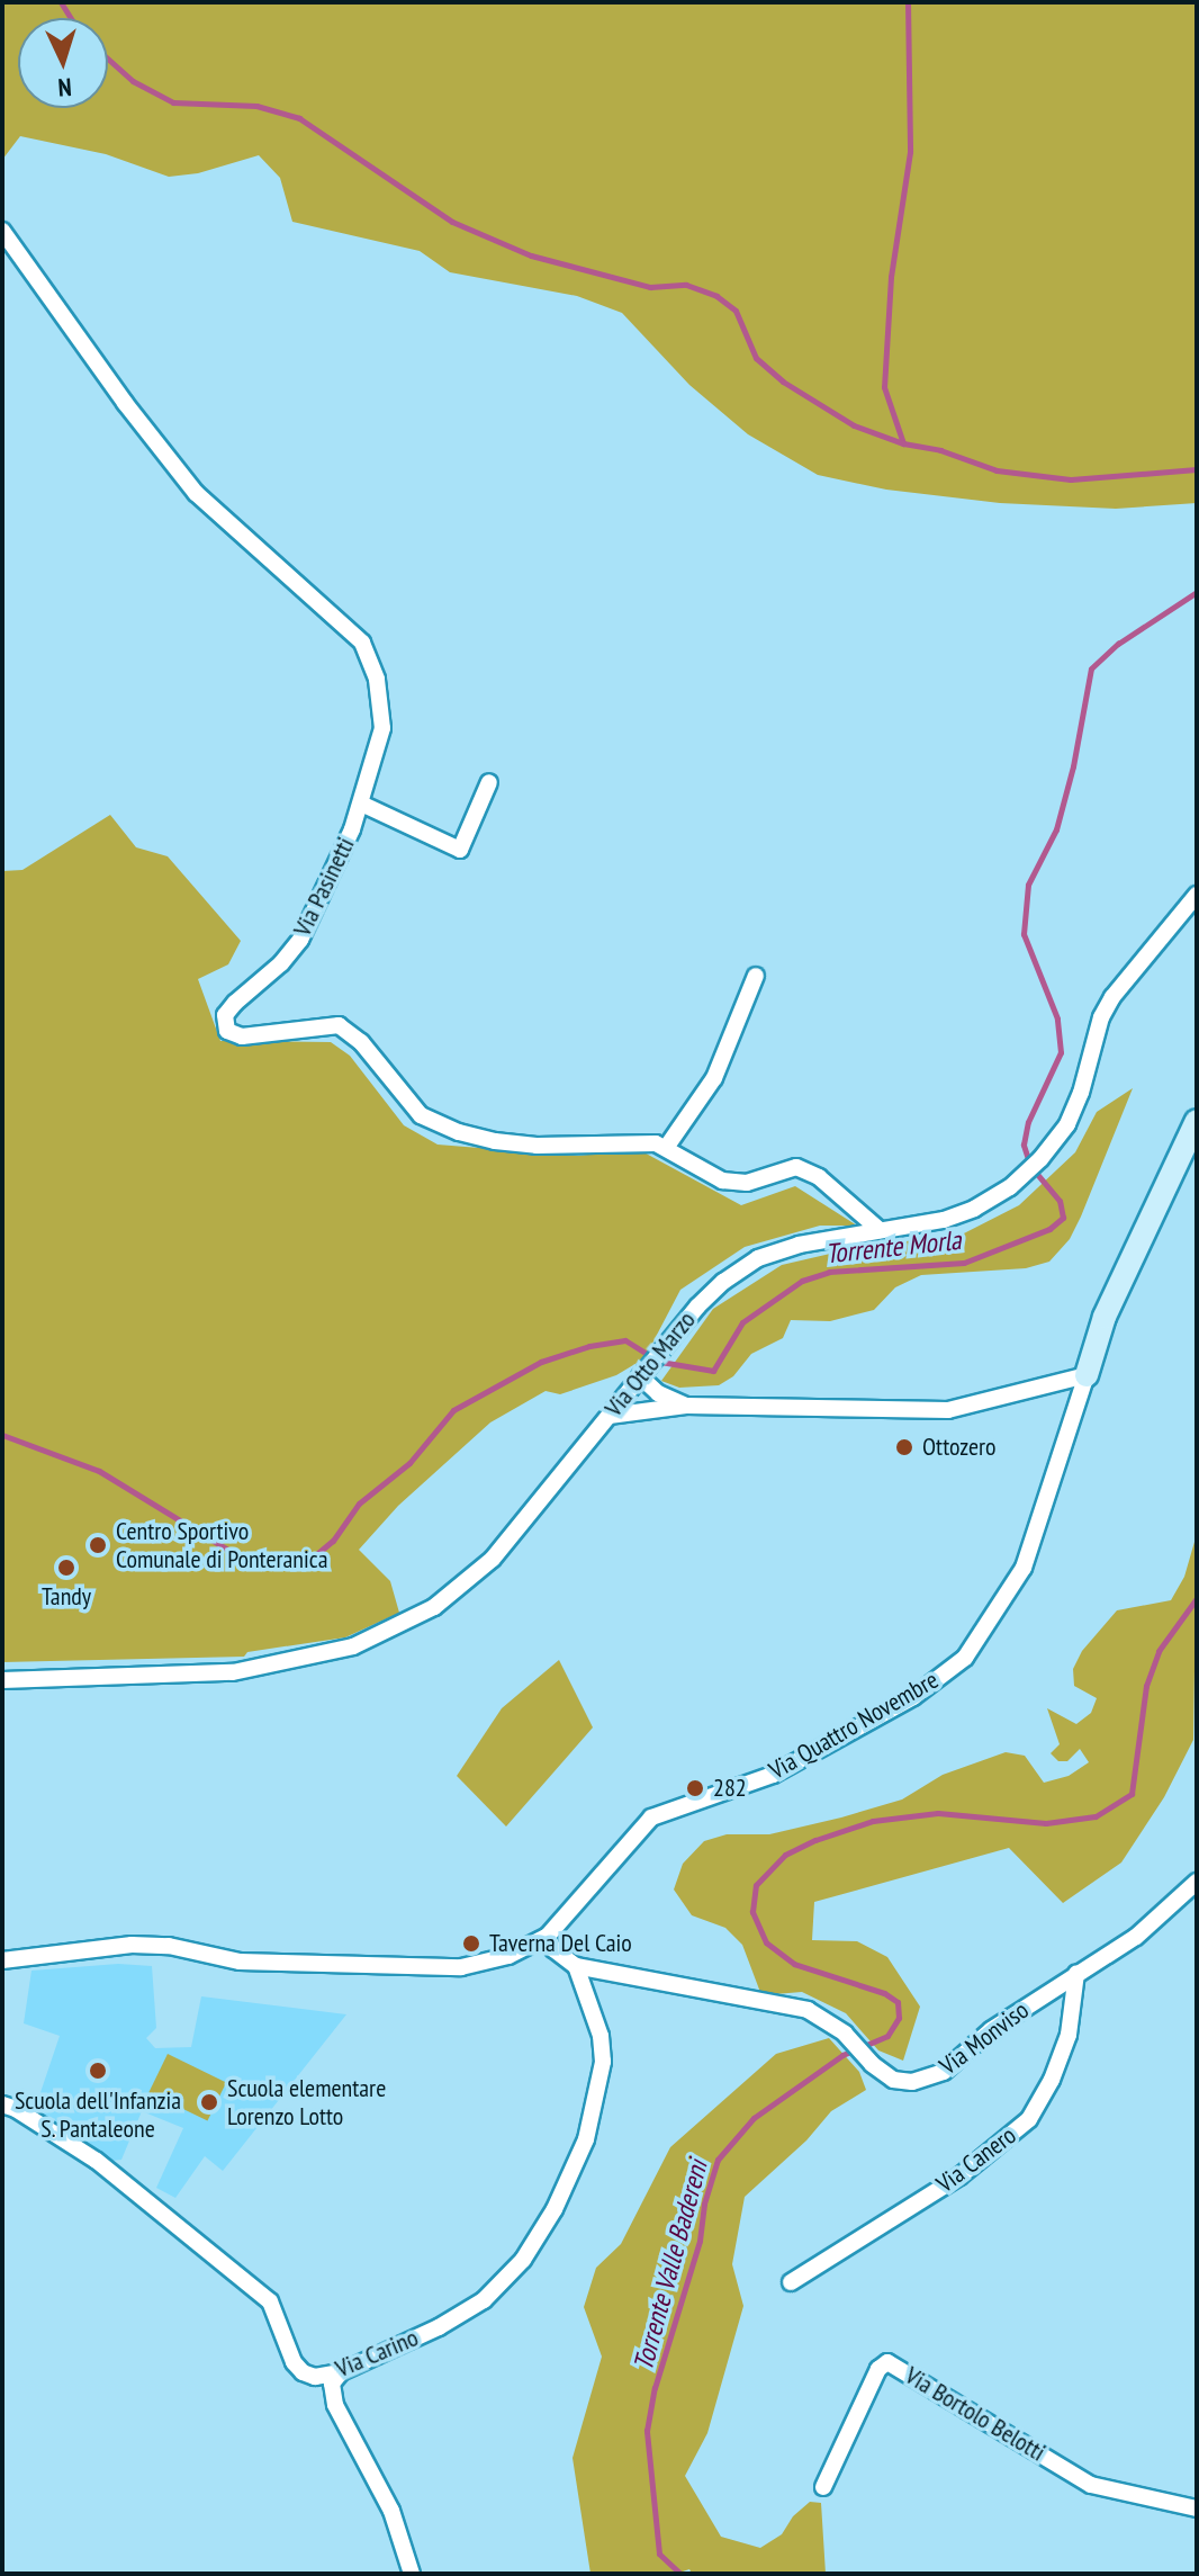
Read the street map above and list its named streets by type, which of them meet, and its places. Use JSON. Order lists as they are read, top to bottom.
{
  "streets": {
    "street": [
      "Via Pasinetti",
      "Via Otto Marzo",
      "Via Quattro Novembre",
      "Via Monviso",
      "Via Canero",
      "Via Carino",
      "Via Bortolo Belotti"
    ]
  },
  "crossings": [
    ["Via Pasinetti", "Via Otto Marzo"],
    ["Via Monviso", "Via Canero"],
    ["Via Monviso", "Via Carino"]
  ],
  "water": ["Torrente Morla", "Torrente Valle Badereni"],
  "places": [
    "Ottozero",
    "Centro Sportivo Comunale di Ponteranica",
    "Tandy",
    "282",
    "Taverna Del Caio",
    "Scuola dell'Infanzia S. Pantaleone",
    "Scuola elementare Lorenzo Lotto"
  ],
  "north": "bottom"
}
